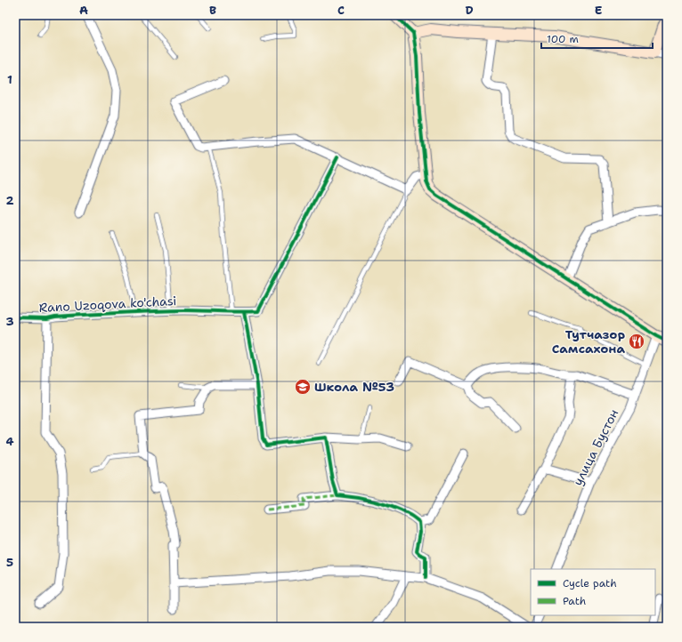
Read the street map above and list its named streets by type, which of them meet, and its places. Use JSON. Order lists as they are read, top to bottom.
{
  "streets": {
    "street": ["Rano Uzoqova ko'chasi", "улица Бустон"]
  },
  "places": {
    "restaurant": ["Тутчазор Самсахона"],
    "school or university": ["Школа №53"]
  },
  "legend": ["Cycle path", "Path"],
  "scale_bar": "100 m",
  "grid": {
    "columns": [
      "A",
      "B",
      "C",
      "D",
      "E"
    ],
    "rows": [
      "1",
      "2",
      "3",
      "4",
      "5"
    ]
  }
}
